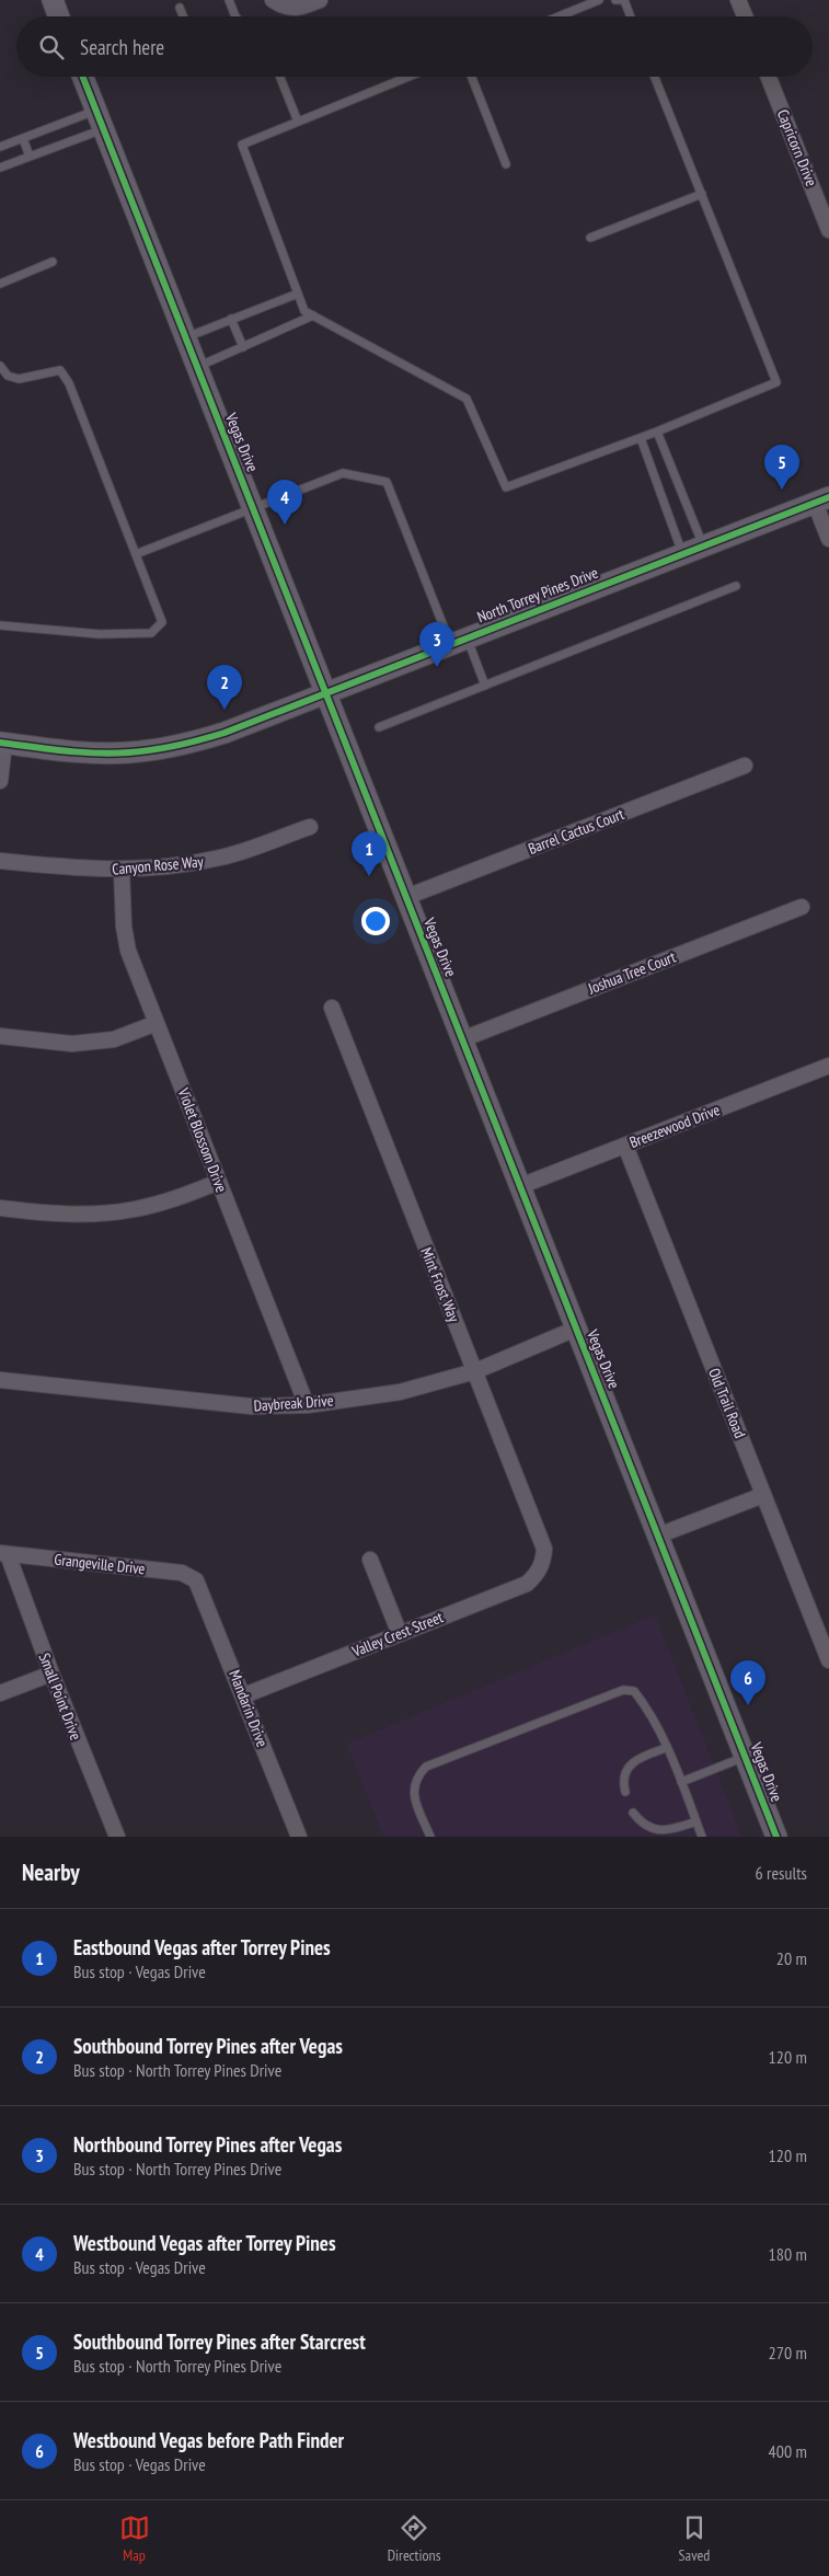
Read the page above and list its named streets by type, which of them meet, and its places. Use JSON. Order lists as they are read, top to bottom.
{
  "streets": {
    "main road": ["Vegas Drive", "North Torrey Pines Drive"],
    "street": [
      "Capricorn Drive",
      "Barrel Cactus Court",
      "Canyon Rose Way",
      "Joshua Tree Court",
      "Breezewood Drive",
      "Violet Blossom Drive",
      "Mint Frost Way",
      "Daybreak Drive",
      "Old Trail Road",
      "Grangeville Drive",
      "Valley Crest Street",
      "Small Point Drive",
      "Mandarin Drive"
    ]
  },
  "crossings": [
    ["Vegas Drive", "North Torrey Pines Drive"],
    ["Vegas Drive", "Barrel Cactus Court"],
    ["Vegas Drive", "Joshua Tree Court"],
    ["Vegas Drive", "Breezewood Drive"],
    ["Vegas Drive", "Daybreak Drive"],
    ["Canyon Rose Way", "Violet Blossom Drive"],
    ["Breezewood Drive", "Old Trail Road"],
    ["Violet Blossom Drive", "Daybreak Drive"],
    ["Mint Frost Way", "Daybreak Drive"],
    ["Mint Frost Way", "Valley Crest Street"],
    ["Grangeville Drive", "Small Point Drive"],
    ["Grangeville Drive", "Mandarin Drive"],
    ["Valley Crest Street", "Mandarin Drive"]
  ],
  "page": {
    "search": "Search here",
    "pins": [
      "5",
      "4",
      "3",
      "2",
      "1",
      "6"
    ],
    "heading": ["Nearby", "6 results"],
    "list": [
      {
        "mark": "1",
        "name": "Eastbound Vegas after Torrey Pines",
        "note": "Bus stop · Vegas Drive",
        "value": "20 m"
      },
      {
        "mark": "2",
        "name": "Southbound Torrey Pines after Vegas",
        "note": "Bus stop · North Torrey Pines Drive",
        "value": "120 m"
      },
      {
        "mark": "3",
        "name": "Northbound Torrey Pines after Vegas",
        "note": "Bus stop · North Torrey Pines Drive",
        "value": "120 m"
      },
      {
        "mark": "4",
        "name": "Westbound Vegas after Torrey Pines",
        "note": "Bus stop · Vegas Drive",
        "value": "180 m"
      },
      {
        "mark": "5",
        "name": "Southbound Torrey Pines after Starcrest",
        "note": "Bus stop · North Torrey Pines Drive",
        "value": "270 m"
      },
      {
        "mark": "6",
        "name": "Westbound Vegas before Path Finder",
        "note": "Bus stop · Vegas Drive",
        "value": "400 m"
      }
    ],
    "nav": ["Map", "Directions", "Saved"]
  }
}
